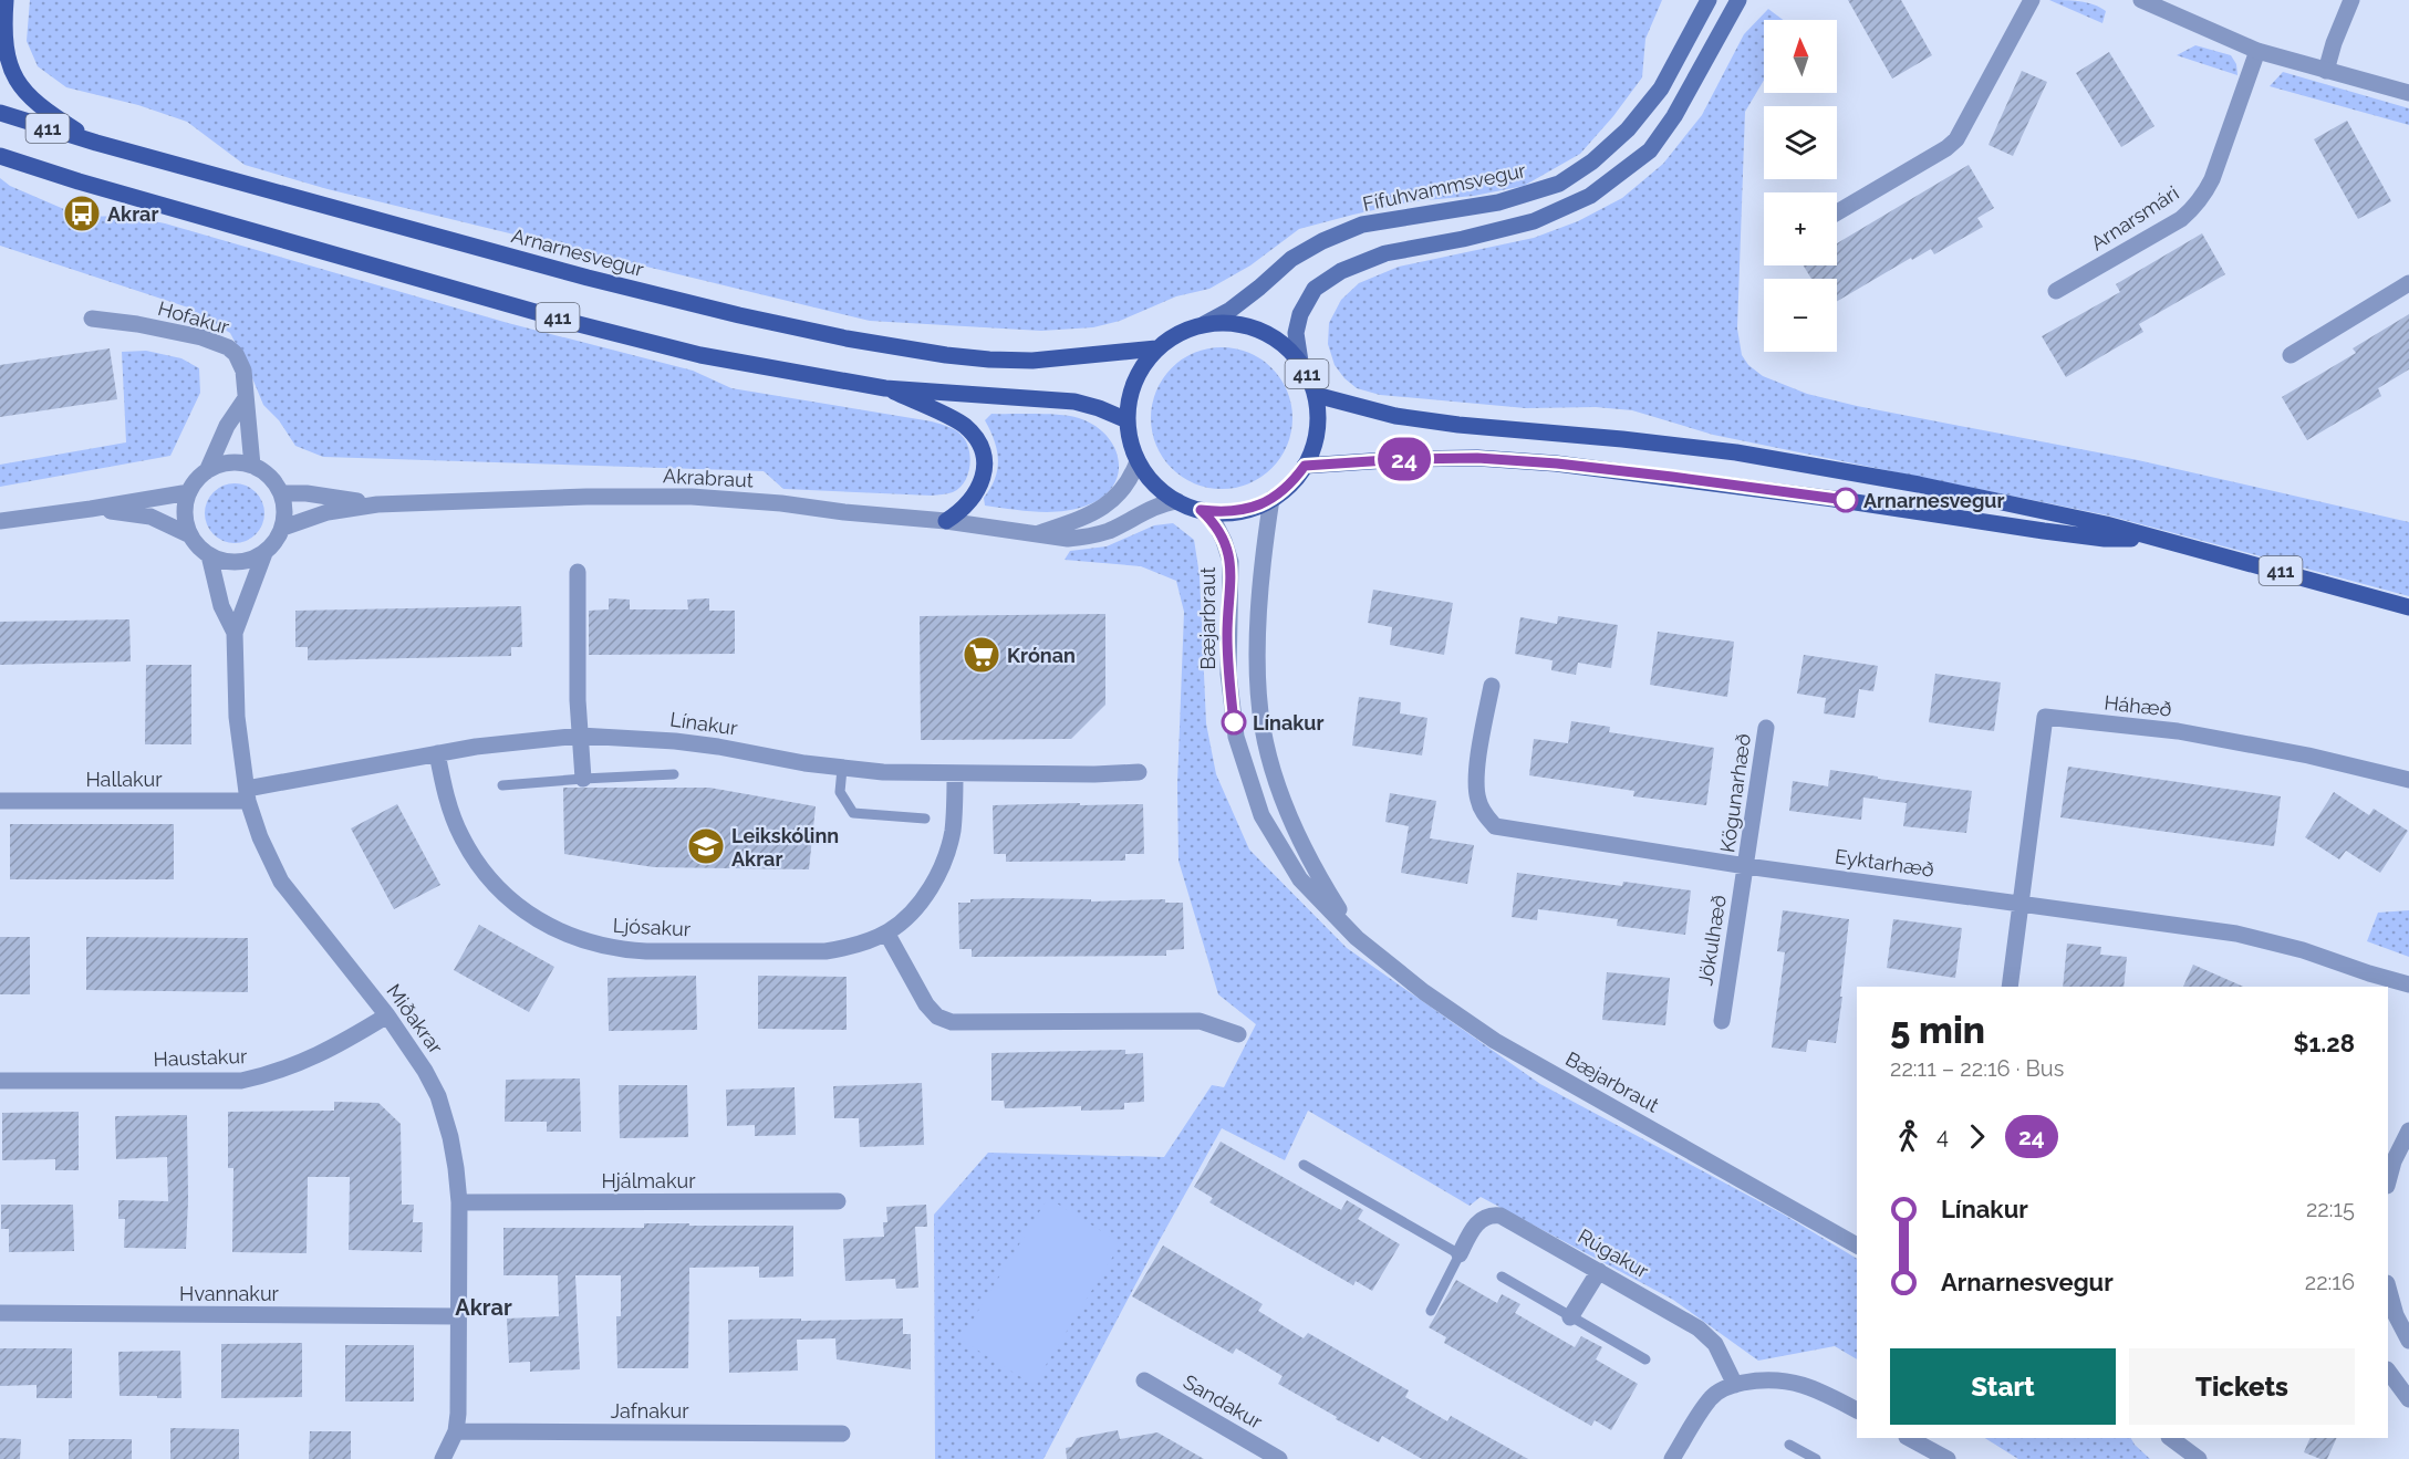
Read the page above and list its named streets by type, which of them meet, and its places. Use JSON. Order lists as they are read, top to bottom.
{
  "streets": {
    "main road": ["411", "Fífuhvammsvegur", "Arnarnesvegur"],
    "street": [
      "Arnarsmári",
      "Hofakur",
      "Akrabraut",
      "Bæjarbraut",
      "Háhæð",
      "Línakur",
      "Hallakur",
      "Kögunarhæð",
      "Eyktarhæð",
      "Ljósakur",
      "Jökulhæð",
      "Miðakrar",
      "Haustakur",
      "Hjálmakur",
      "Rúgakur",
      "Hvannakur",
      "Sandakur",
      "Jafnakur"
    ]
  },
  "crossings": [
    ["411", "Fífuhvammsvegur"],
    ["411", "Arnarnesvegur"],
    ["411", "Akrabraut"],
    ["411", "Bæjarbraut"],
    ["Fífuhvammsvegur", "Arnarnesvegur"],
    ["Fífuhvammsvegur", "Akrabraut"],
    ["Fífuhvammsvegur", "Bæjarbraut"],
    ["Arnarnesvegur", "Akrabraut"],
    ["Arnarnesvegur", "Bæjarbraut"],
    ["Hofakur", "Akrabraut"],
    ["Hofakur", "Miðakrar"],
    ["Akrabraut", "Bæjarbraut"],
    ["Akrabraut", "Miðakrar"],
    ["Háhæð", "Eyktarhæð"],
    ["Línakur", "Hallakur"],
    ["Línakur", "Ljósakur"],
    ["Línakur", "Miðakrar"],
    ["Hallakur", "Miðakrar"],
    ["Kögunarhæð", "Eyktarhæð"],
    ["Kögunarhæð", "Jökulhæð"],
    ["Eyktarhæð", "Jökulhæð"],
    ["Miðakrar", "Haustakur"],
    ["Miðakrar", "Hjálmakur"],
    ["Miðakrar", "Hvannakur"],
    ["Miðakrar", "Jafnakur"]
  ],
  "districts": ["Akrar"],
  "places": {
    "bus stop": ["Akrar"],
    "other": ["Arnarnesvegur", "Línakur"],
    "supermarket": ["Krónan"],
    "school or university": ["Leikskólinn Akrar"]
  },
  "lines": ["bus line 24"],
  "north": "top",
  "page": {
    "on_map": "24",
    "map_buttons": ["+", "−"],
    "heading": ["5 min", "22:11 – 22:16 · Bus", "$1.28"],
    "legs": ["4", "24"],
    "list": [
      {
        "name": "Línakur",
        "value": "22:15"
      },
      {
        "name": "Arnarnesvegur",
        "value": "22:16"
      }
    ],
    "buttons": ["Start", "Tickets"]
  }
}
